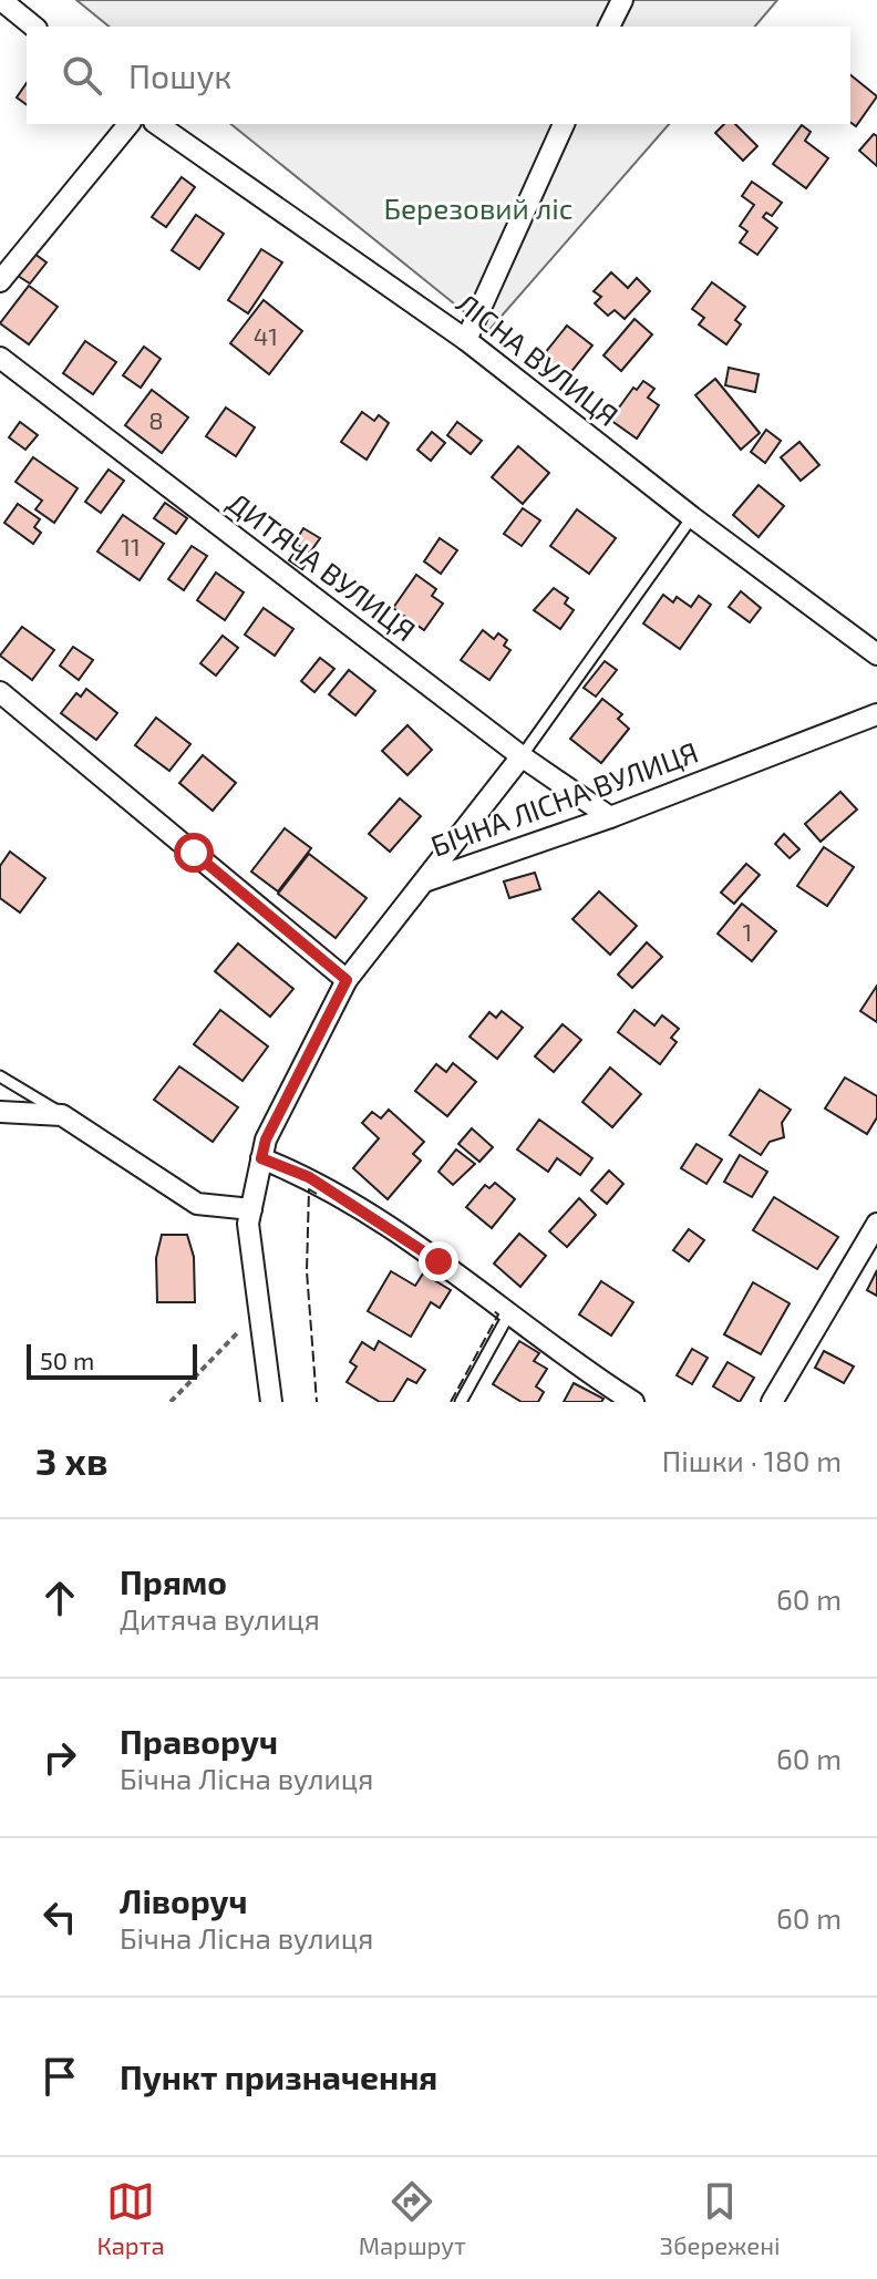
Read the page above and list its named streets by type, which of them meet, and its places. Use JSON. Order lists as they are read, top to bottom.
{
  "streets": {
    "street": ["ЛІСНА ВУЛИЦЯ", "ДИТЯЧА ВУЛИЦЯ", "БІЧНА ЛІСНА ВУЛИЦЯ"]
  },
  "crossings": [
    ["ДИТЯЧА ВУЛИЦЯ", "БІЧНА ЛІСНА ВУЛИЦЯ"]
  ],
  "parks": ["Березовий ліс"],
  "house_numbers": [
    "41",
    "8",
    "11",
    "1"
  ],
  "scale_bar": "50 m",
  "page": {
    "search": "Пошук",
    "scale": "50 m",
    "heading": ["3 хв", "Пішки · 180 m"],
    "list": [
      ["Прямо", "Дитяча вулиця", "60 m"],
      ["Праворуч", "Бічна Лісна вулиця", "60 m"],
      ["Ліворуч", "Бічна Лісна вулиця", "60 m"],
      "Пункт призначення"
    ],
    "nav": ["Карта", "Маршрут", "Збережені"]
  }
}
